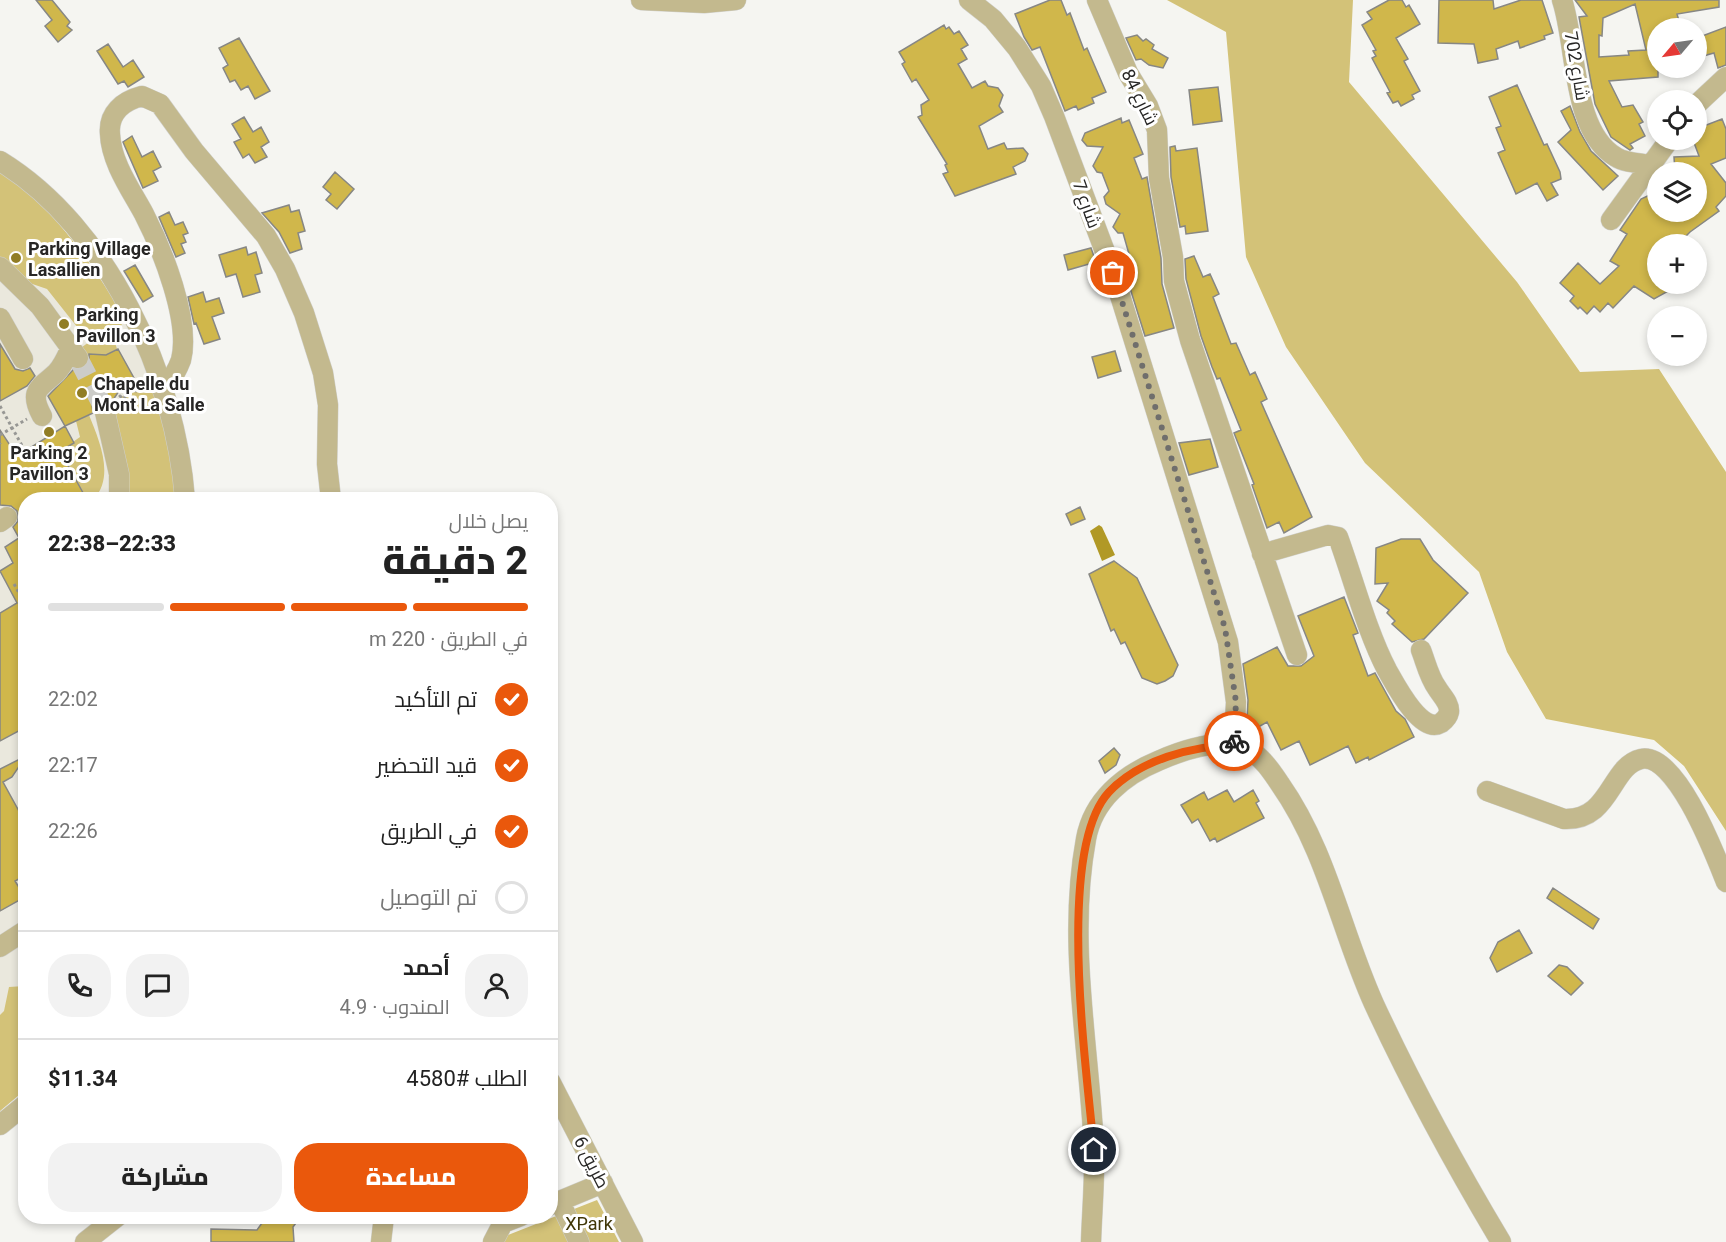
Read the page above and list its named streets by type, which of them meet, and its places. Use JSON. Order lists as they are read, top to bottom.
{
  "streets": {
    "street": [
      "شارع 702",
      "شارع 84",
      "شارع 7",
      "طريق 6"
    ]
  },
  "parks": ["XPark"],
  "places": [
    "Parking Village Lasallien",
    "Parking Pavillon 3",
    "Chapelle du Mont La Salle",
    "Parking 2 Pavillon 3"
  ],
  "north": "bottom left",
  "page": {
    "map_buttons": ["+", "−"],
    "heading": ["2 دقيقة", "يصل خلال", "22:33–22:38"],
    "panel": [
      "أحمد",
      "المندوب · 4.9",
      "الطلب #4580",
      "$11.34"
    ],
    "bar": "في الطريق · 220 m",
    "list": [
      ["تم التأكيد", "22:02"],
      ["قيد التحضير", "22:17"],
      ["في الطريق", "22:26"],
      "تم التوصيل"
    ],
    "buttons": ["مساعدة", "مشاركة"]
  }
}
